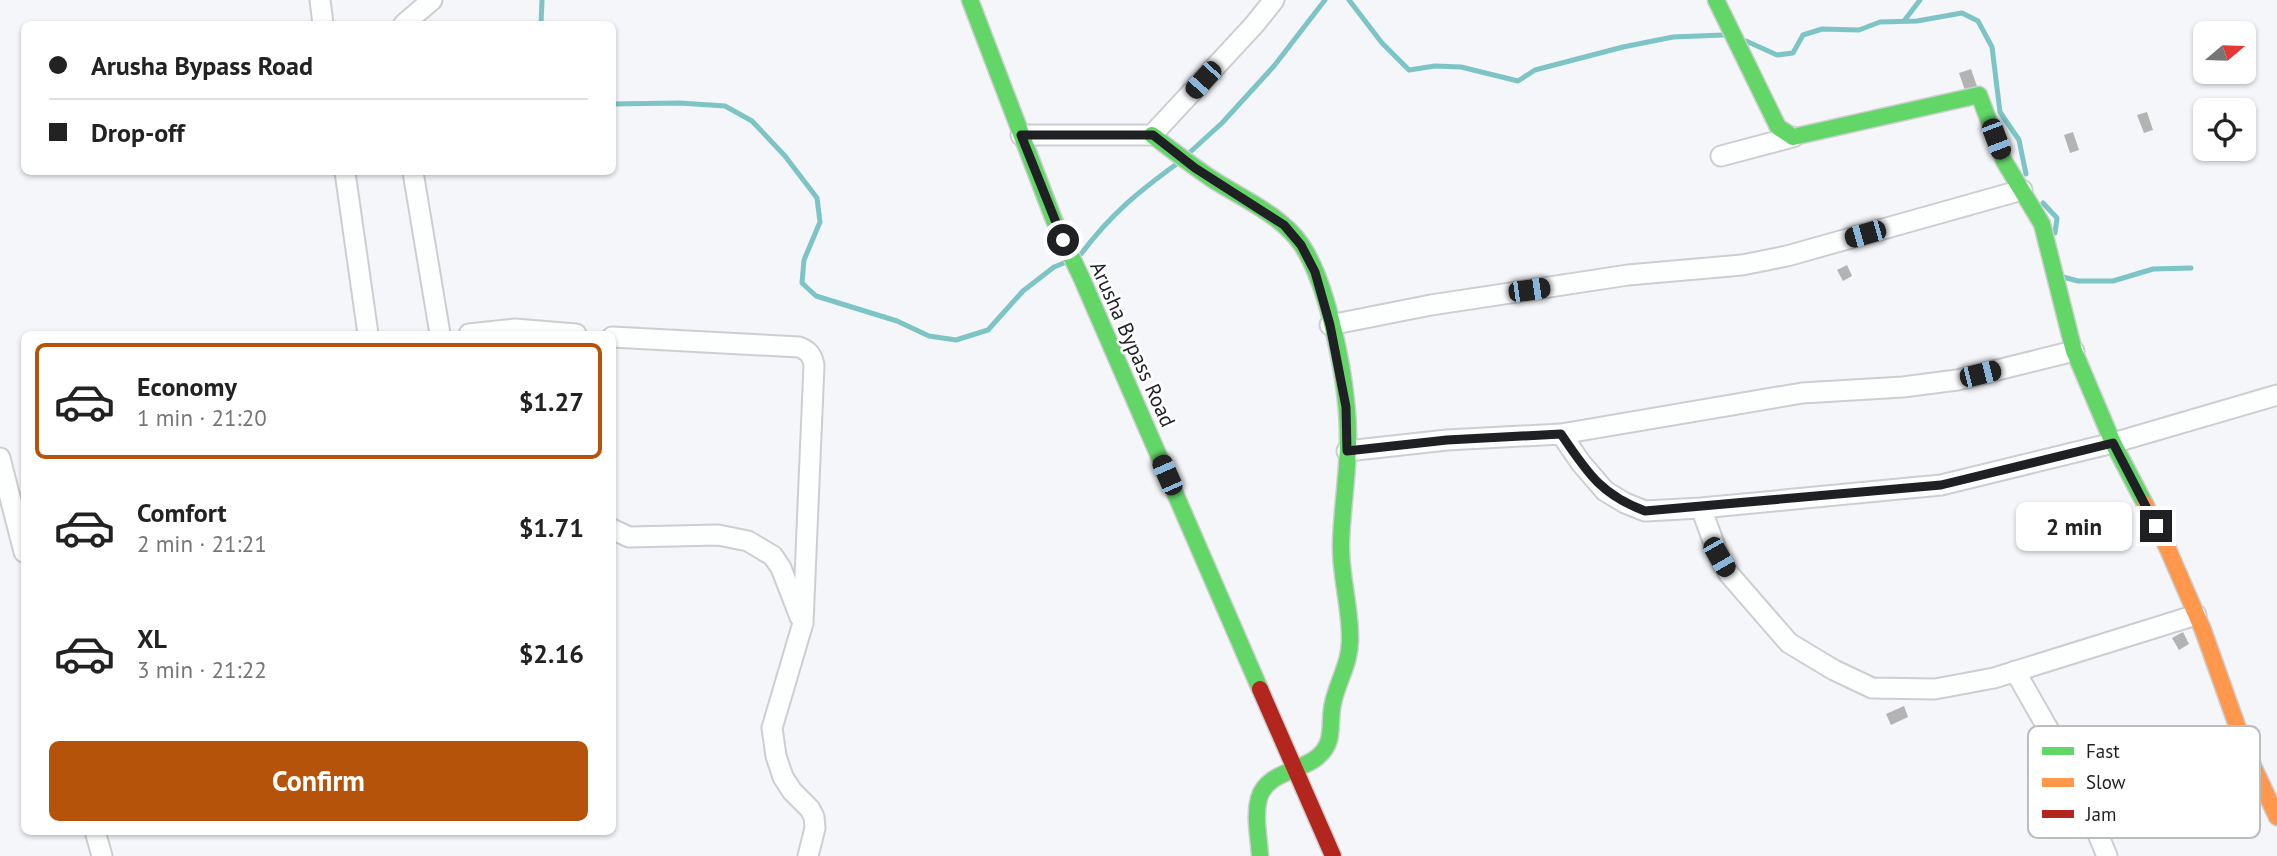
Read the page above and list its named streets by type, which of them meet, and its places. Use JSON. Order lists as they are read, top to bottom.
{
  "streets": {
    "street": ["Arusha Bypass Road"]
  },
  "legend": ["Fast", "Slow", "Jam"],
  "north": "right",
  "page": {
    "banner": ["Arusha Bypass Road", "Drop-off"],
    "list": [
      {
        "name": "Economy",
        "note": "1 min · 21:20",
        "value": "$1.27"
      },
      {
        "name": "Comfort",
        "note": "2 min · 21:21",
        "value": "$1.71"
      },
      {
        "name": "XL",
        "note": "3 min · 21:22",
        "value": "$2.16"
      }
    ],
    "bubble": "2 min",
    "buttons": "Confirm"
  }
}
